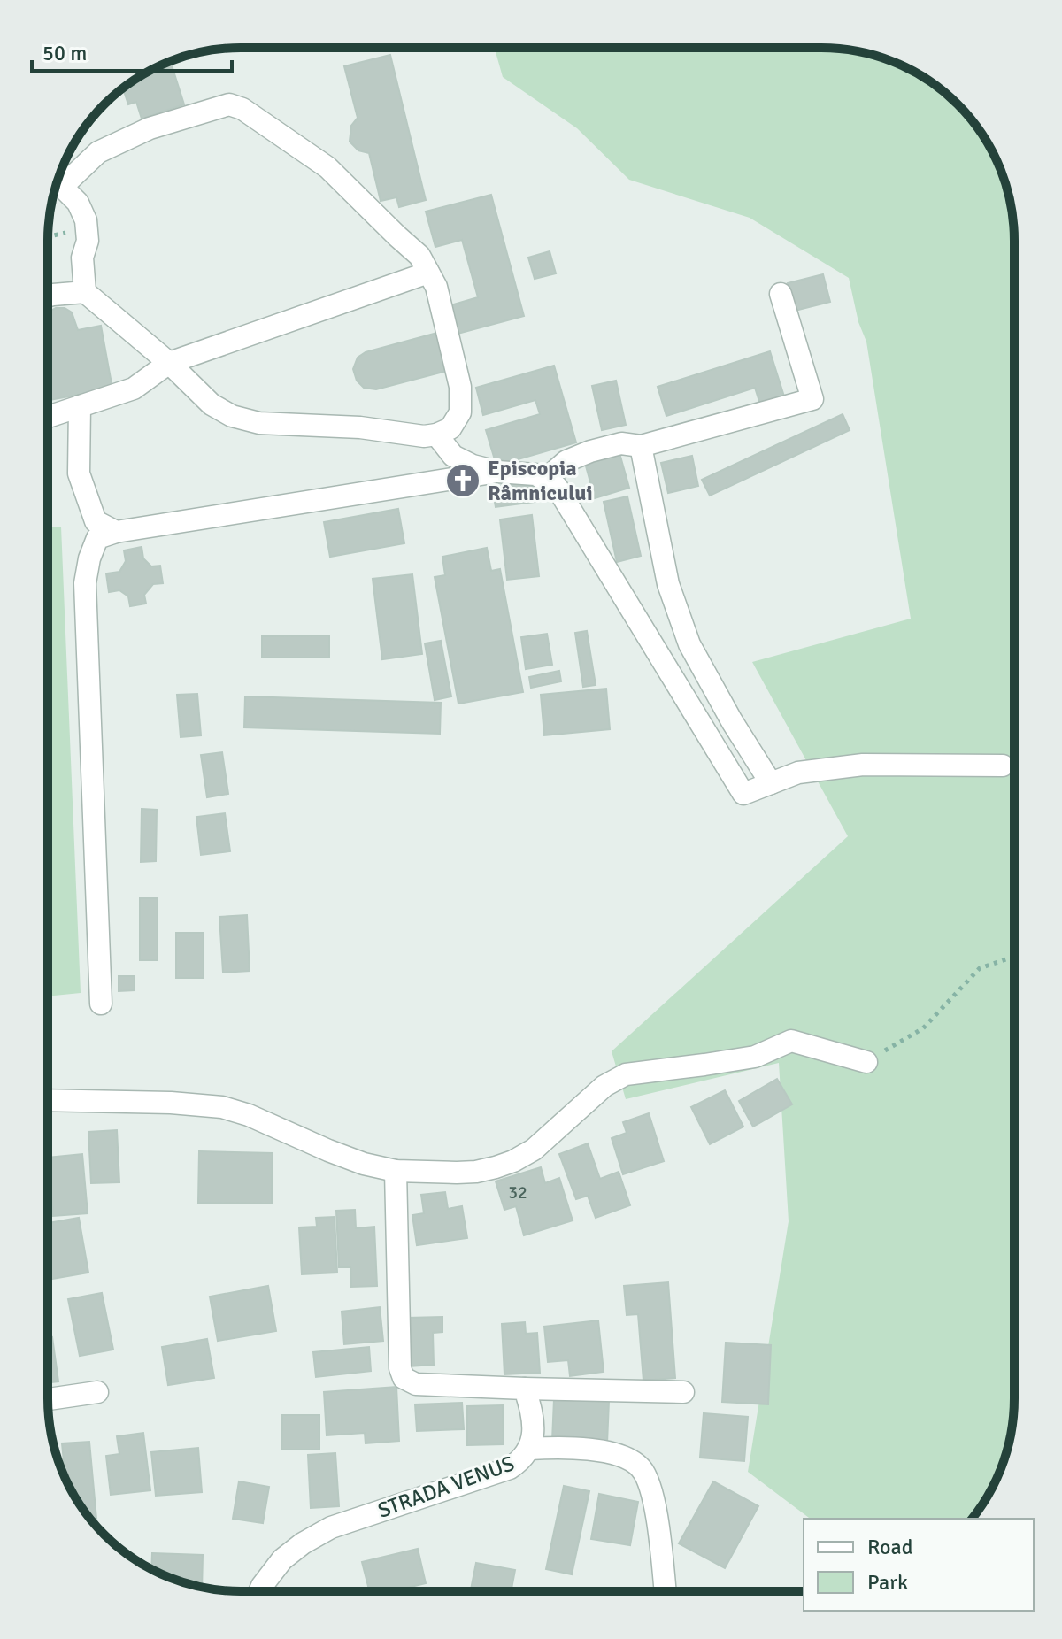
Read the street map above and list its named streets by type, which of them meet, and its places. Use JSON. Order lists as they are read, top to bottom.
{
  "streets": {
    "street": ["STRADA VENUS"]
  },
  "places": {
    "church": ["Episcopia Râmnicului"]
  },
  "house_numbers": ["32"],
  "legend": ["Road", "Park"],
  "scale_bar": "50 m"
}
